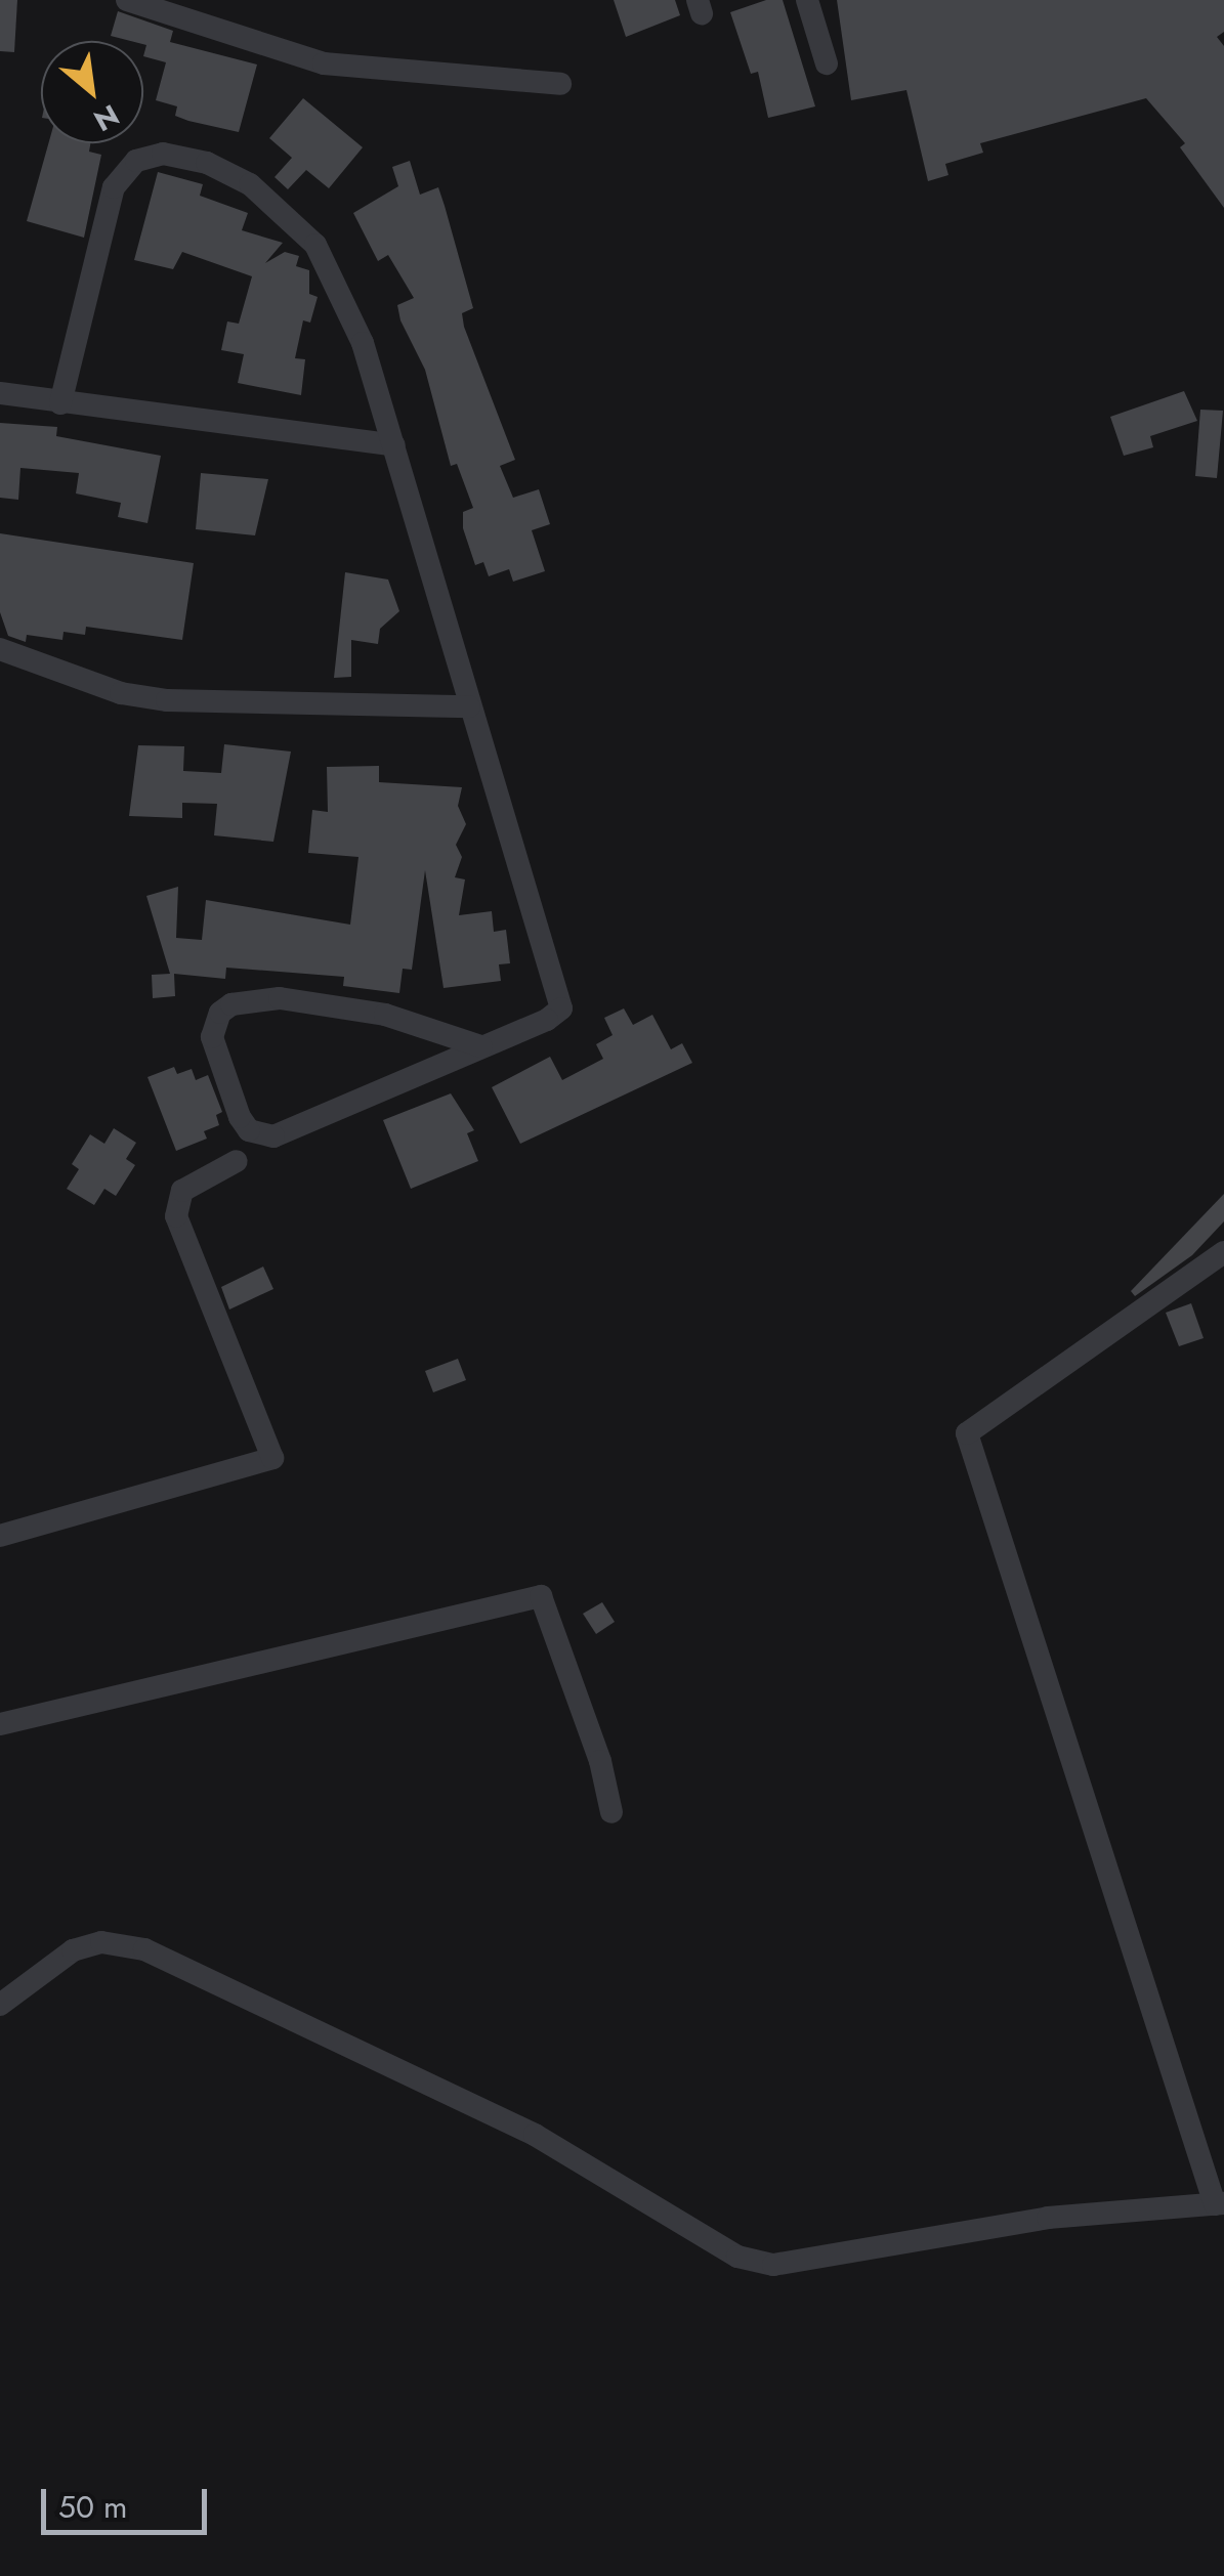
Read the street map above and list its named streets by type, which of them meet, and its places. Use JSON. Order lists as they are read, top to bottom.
{
  "scale_bar": "50 m",
  "north": "bottom right"
}
